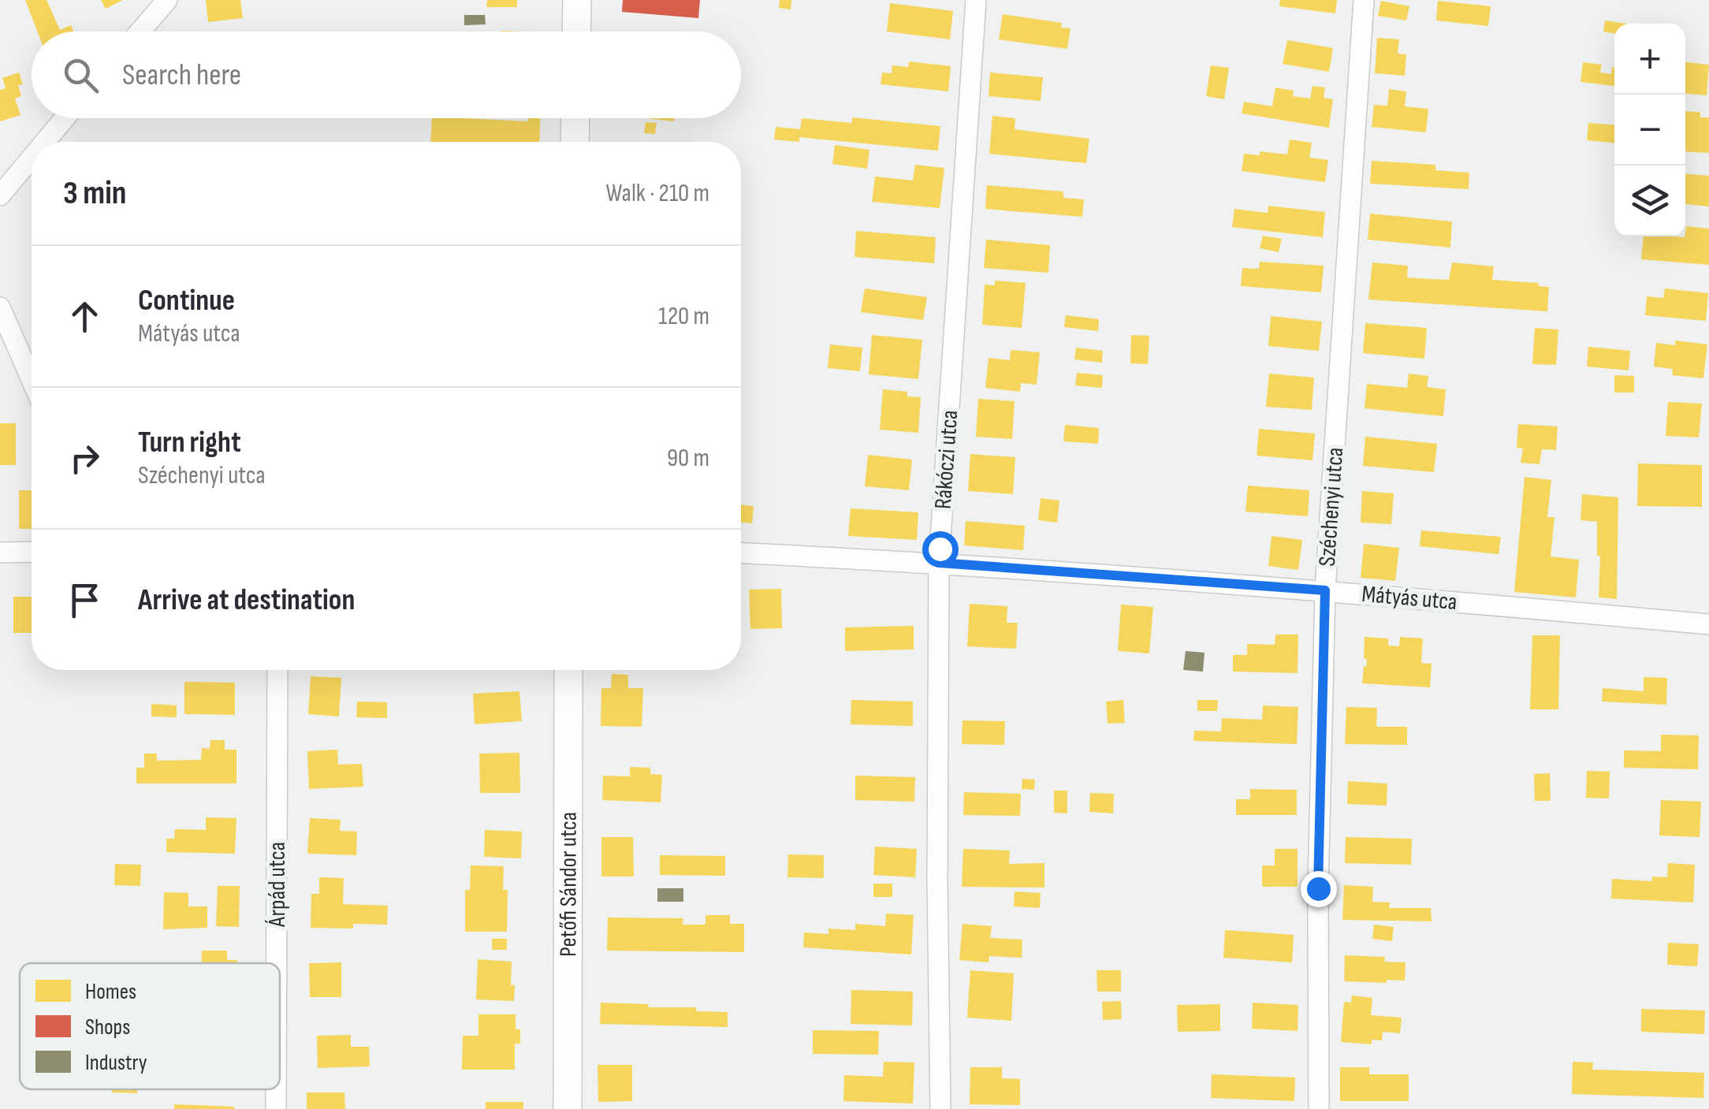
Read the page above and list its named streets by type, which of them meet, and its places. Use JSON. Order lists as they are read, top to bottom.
{
  "streets": {
    "main road": ["Petőfi Sándor utca"],
    "street": [
      "Rákóczi utca",
      "Széchenyi utca",
      "Mátyás utca",
      "Árpád utca"
    ]
  },
  "crossings": [
    ["Rákóczi utca", "Mátyás utca"],
    ["Széchenyi utca", "Mátyás utca"]
  ],
  "legend": ["Homes", "Shops", "Industry"],
  "page": {
    "map_buttons": ["+", "−"],
    "search": "Search here",
    "heading": ["3 min", "Walk · 210 m"],
    "list": [
      ["Continue", "Mátyás utca", "120 m"],
      ["Turn right", "Széchenyi utca", "90 m"],
      "Arrive at destination"
    ]
  }
}
